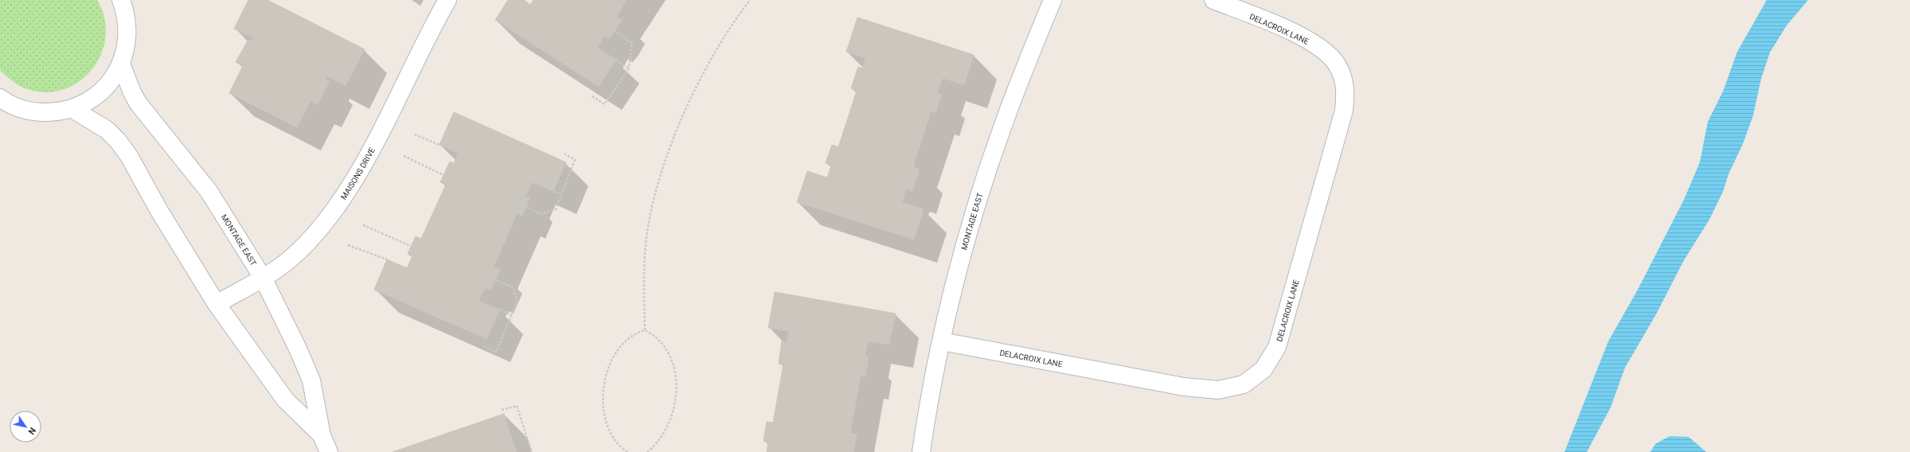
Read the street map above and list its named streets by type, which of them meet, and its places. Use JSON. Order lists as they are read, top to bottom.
{
  "streets": {
    "street": ["DELACROIX LANE", "MAISONS DRIVE", "MONTAGE EAST"]
  },
  "crossings": [
    ["DELACROIX LANE", "MONTAGE EAST"],
    ["MAISONS DRIVE", "MONTAGE EAST"]
  ],
  "north": "bottom right"
}
